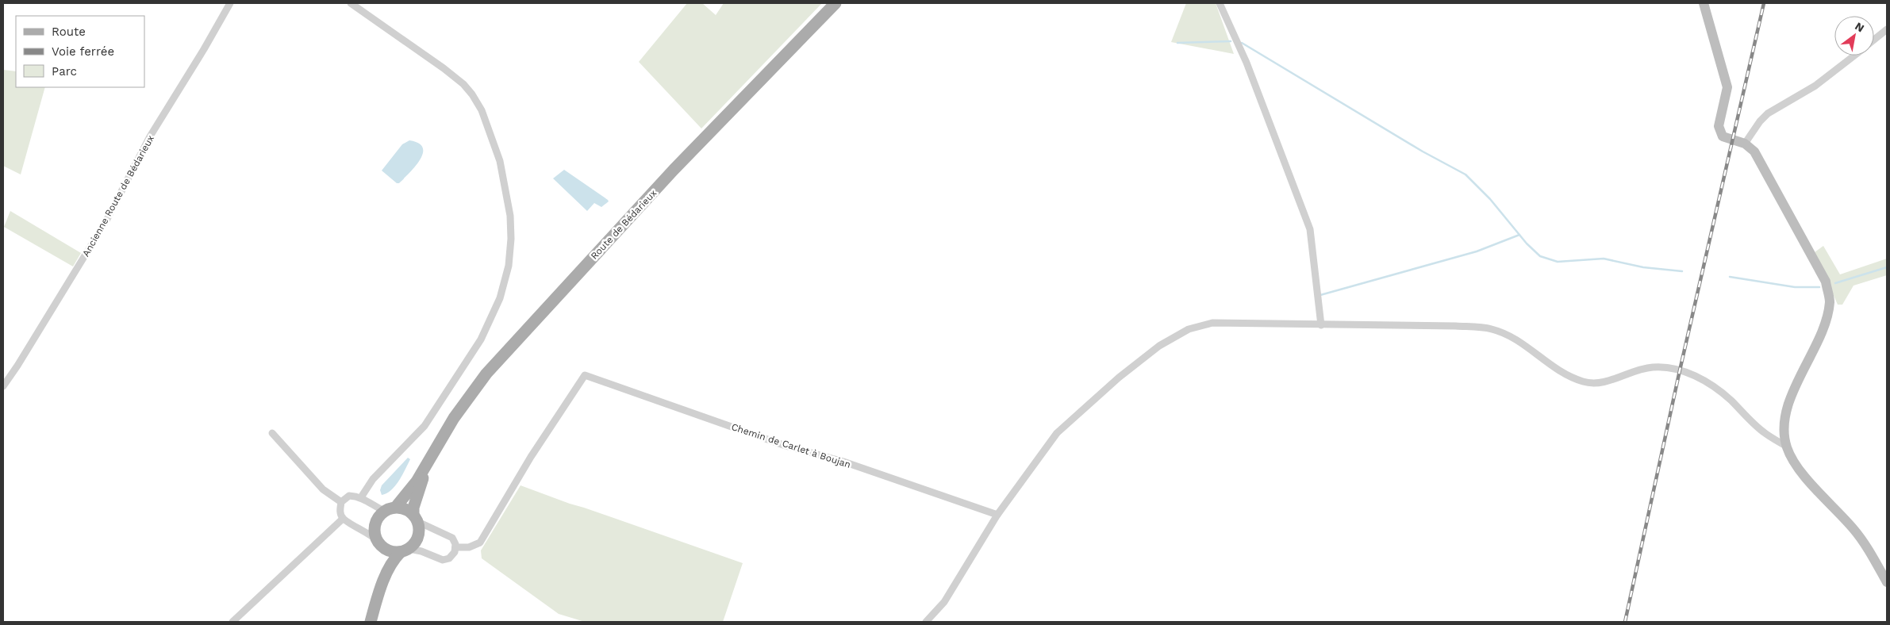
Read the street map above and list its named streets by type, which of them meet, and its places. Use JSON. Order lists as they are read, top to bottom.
{
  "streets": {
    "main road": ["Route de Bédarieux"],
    "street": ["Ancienne Route de Bédarieux", "Chemin de Carlet à Boujan"]
  },
  "legend": ["Route", "Voie ferrée", "Parc"],
  "north": "top right"
}
